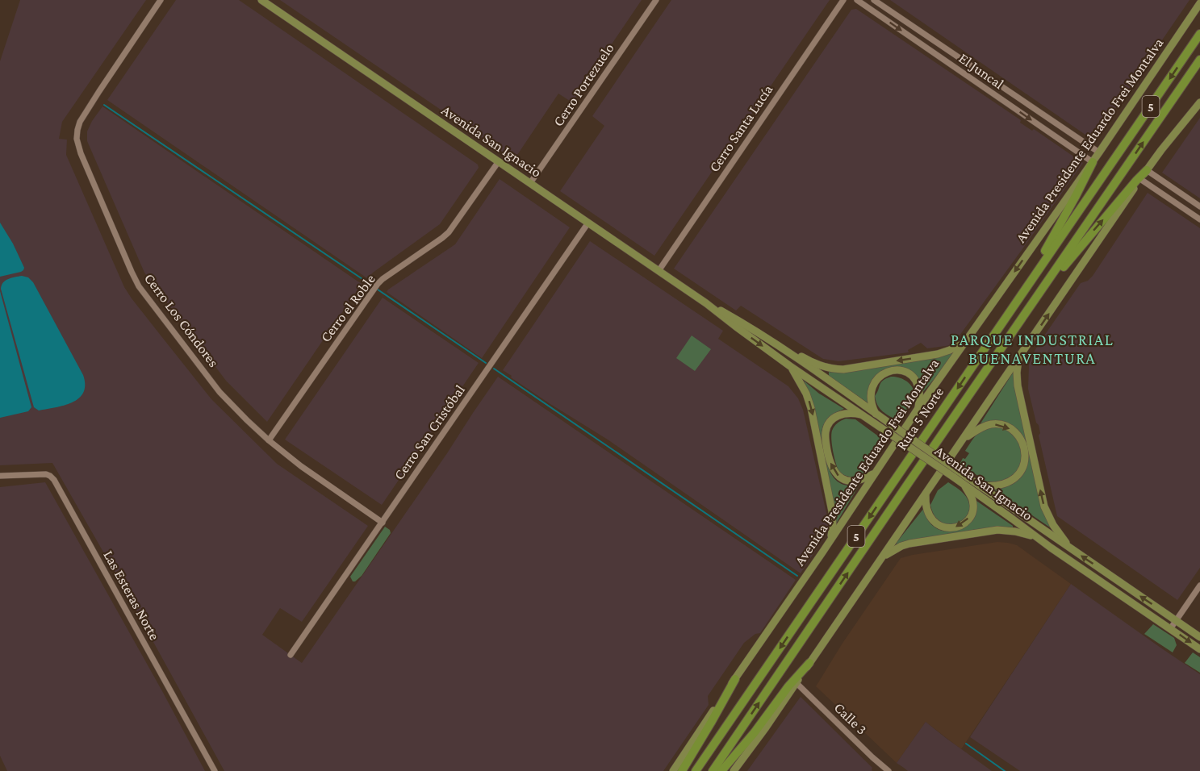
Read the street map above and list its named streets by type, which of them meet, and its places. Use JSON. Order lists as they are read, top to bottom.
{
  "streets": {
    "highway": ["5", "Ruta 5 Norte"],
    "main road": ["Avenida Presidente Eduardo Frei Montalva", "Avenida San Ignacio"],
    "street": [
      "El Juncal",
      "Cerro Portezuelo",
      "Cerro Santa Lucía",
      "Cerro el Roble",
      "Cerro Los Cóndores",
      "Cerro San Cristóbal",
      "Las Esteras Norte",
      "Calle 3"
    ]
  },
  "crossings": [
    ["El Juncal", "Avenida Presidente Eduardo Frei Montalva"],
    ["Cerro Portezuelo", "Avenida San Ignacio"],
    ["Cerro Santa Lucía", "Avenida San Ignacio"],
    ["Avenida San Ignacio", "Cerro el Roble"],
    ["Avenida San Ignacio", "Cerro San Cristóbal"],
    ["Cerro el Roble", "Cerro Los Cóndores"],
    ["Cerro Los Cóndores", "Cerro San Cristóbal"]
  ],
  "districts": ["PARQUE INDUSTRIAL BUENAVENTURA"]
}
